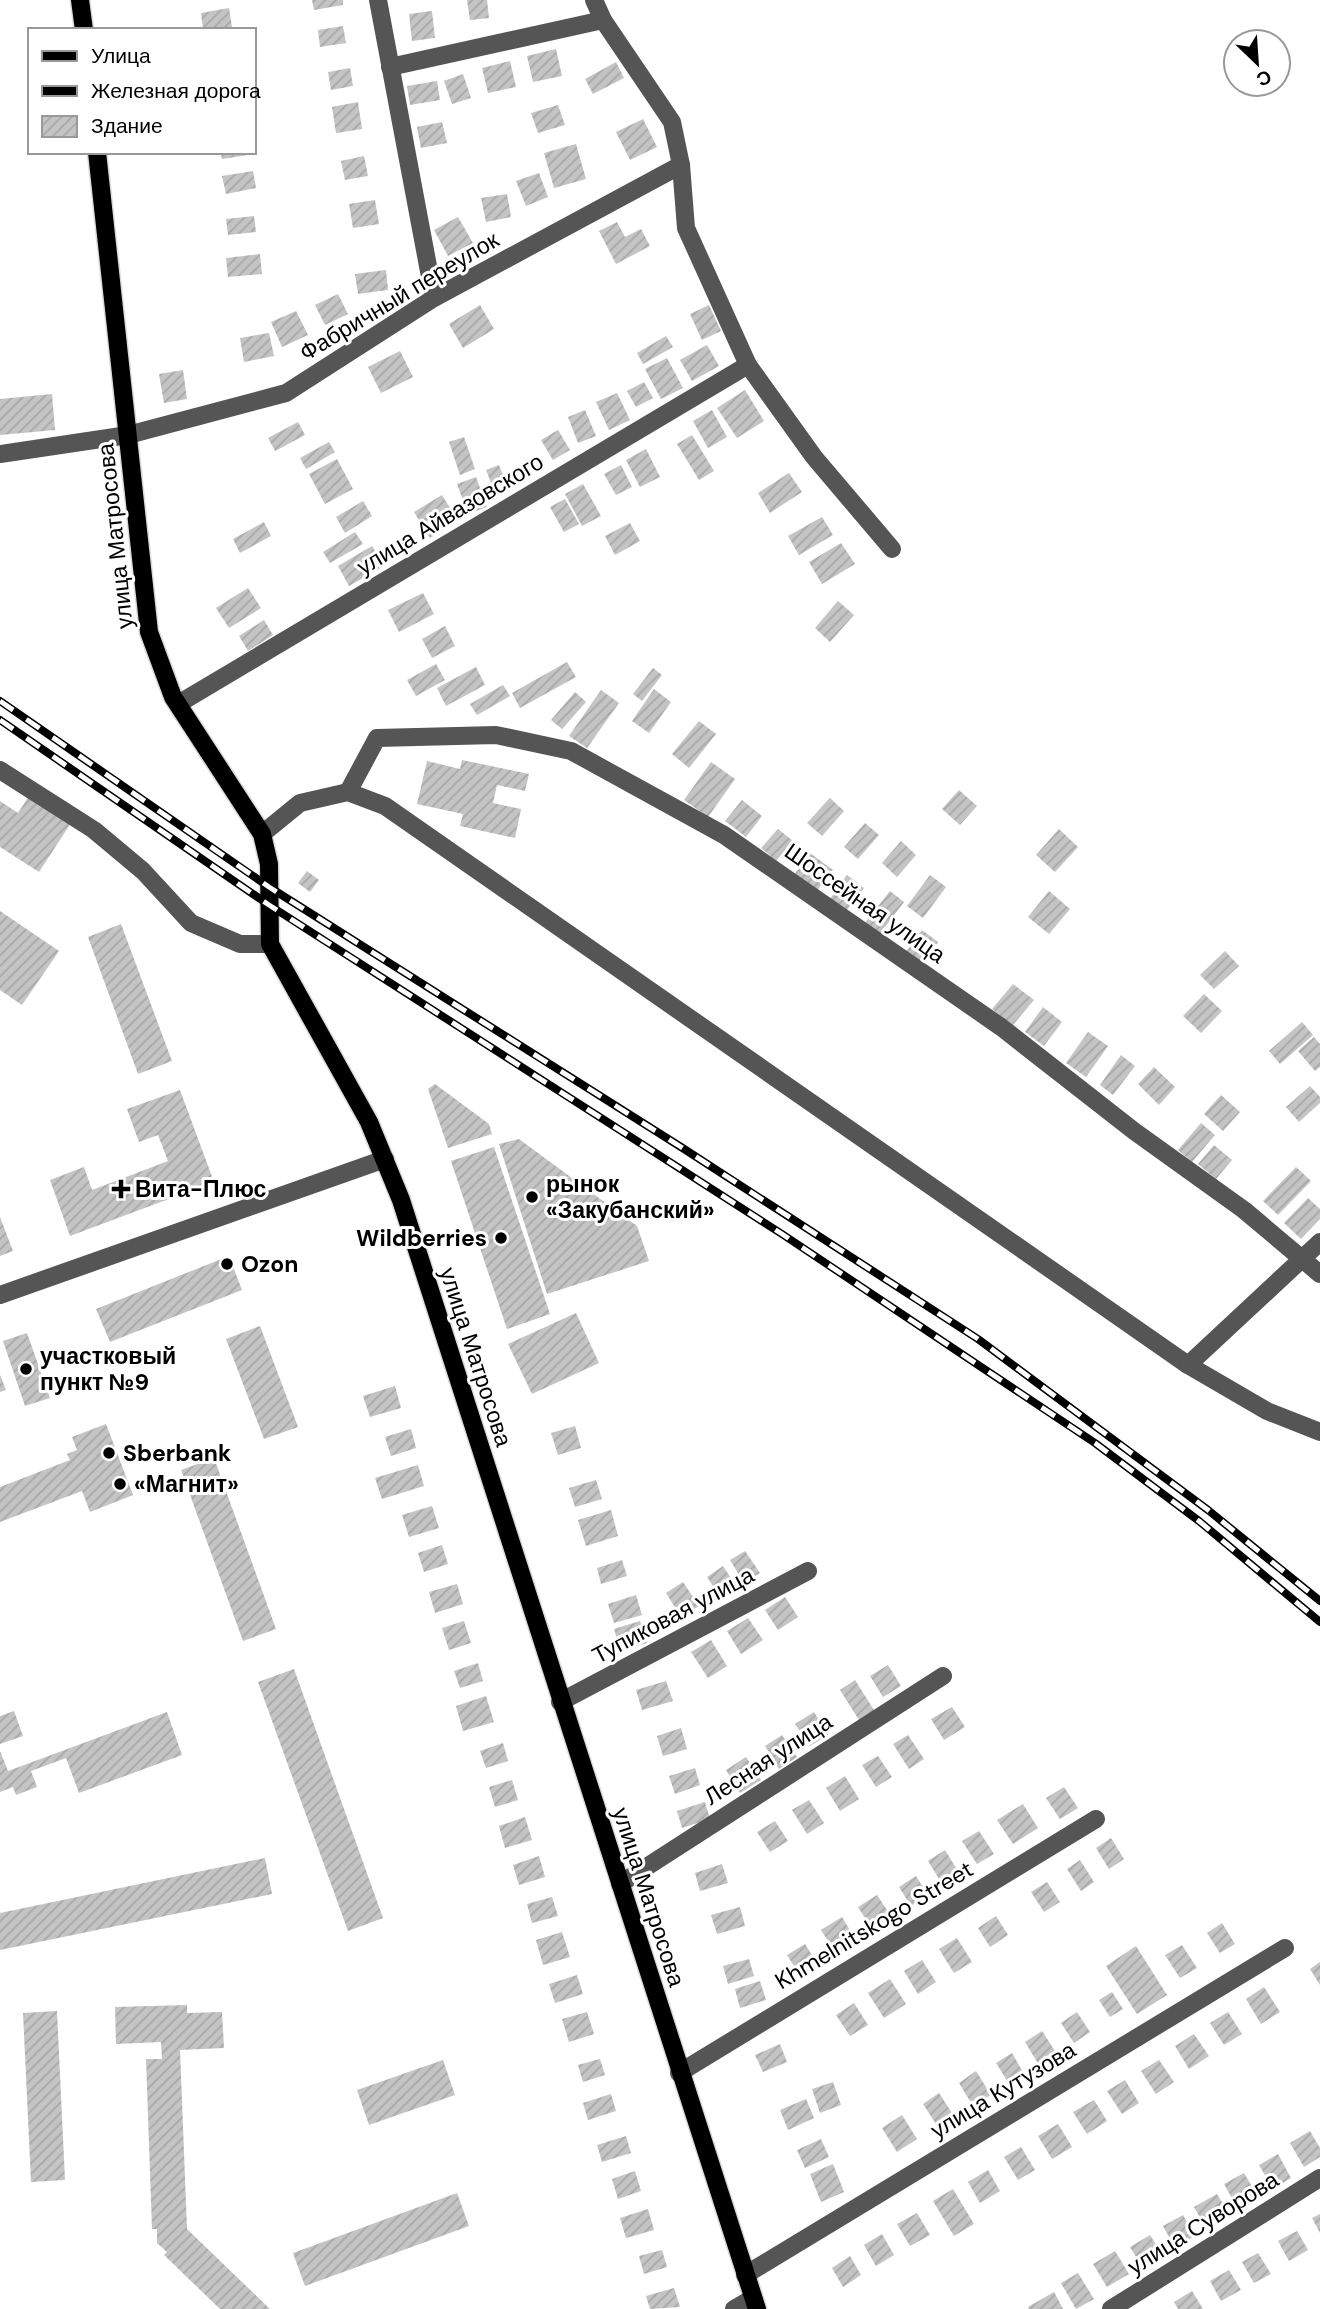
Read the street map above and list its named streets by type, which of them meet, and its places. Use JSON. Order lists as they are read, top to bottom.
{
  "streets": {
    "main road": ["улица Матросова"],
    "street": [
      "Фабричный переулок",
      "улица Айвазовского",
      "Шоссейная улица",
      "Тупиковая улица",
      "Лесная улица",
      "Khmelnitskogo Street",
      "улица Кутузова",
      "улица Суворова"
    ]
  },
  "crossings": [
    ["Фабричный переулок", "улица Матросова"],
    ["улица Айвазовского", "улица Матросова"],
    ["улица Матросова", "Тупиковая улица"],
    ["улица Матросова", "Лесная улица"],
    ["улица Матросова", "Khmelnitskogo Street"],
    ["улица Матросова", "улица Кутузова"]
  ],
  "places": {
    "health": ["Вита-Плюс"],
    "other": [
      "рынок «Закубанский»",
      "Wildberries",
      "Ozon",
      "участковый пункт №9",
      "Sberbank",
      "«Магнит»"
    ]
  },
  "legend": ["Улица", "Железная дорога", "Здание"],
  "north": "bottom right"
}
